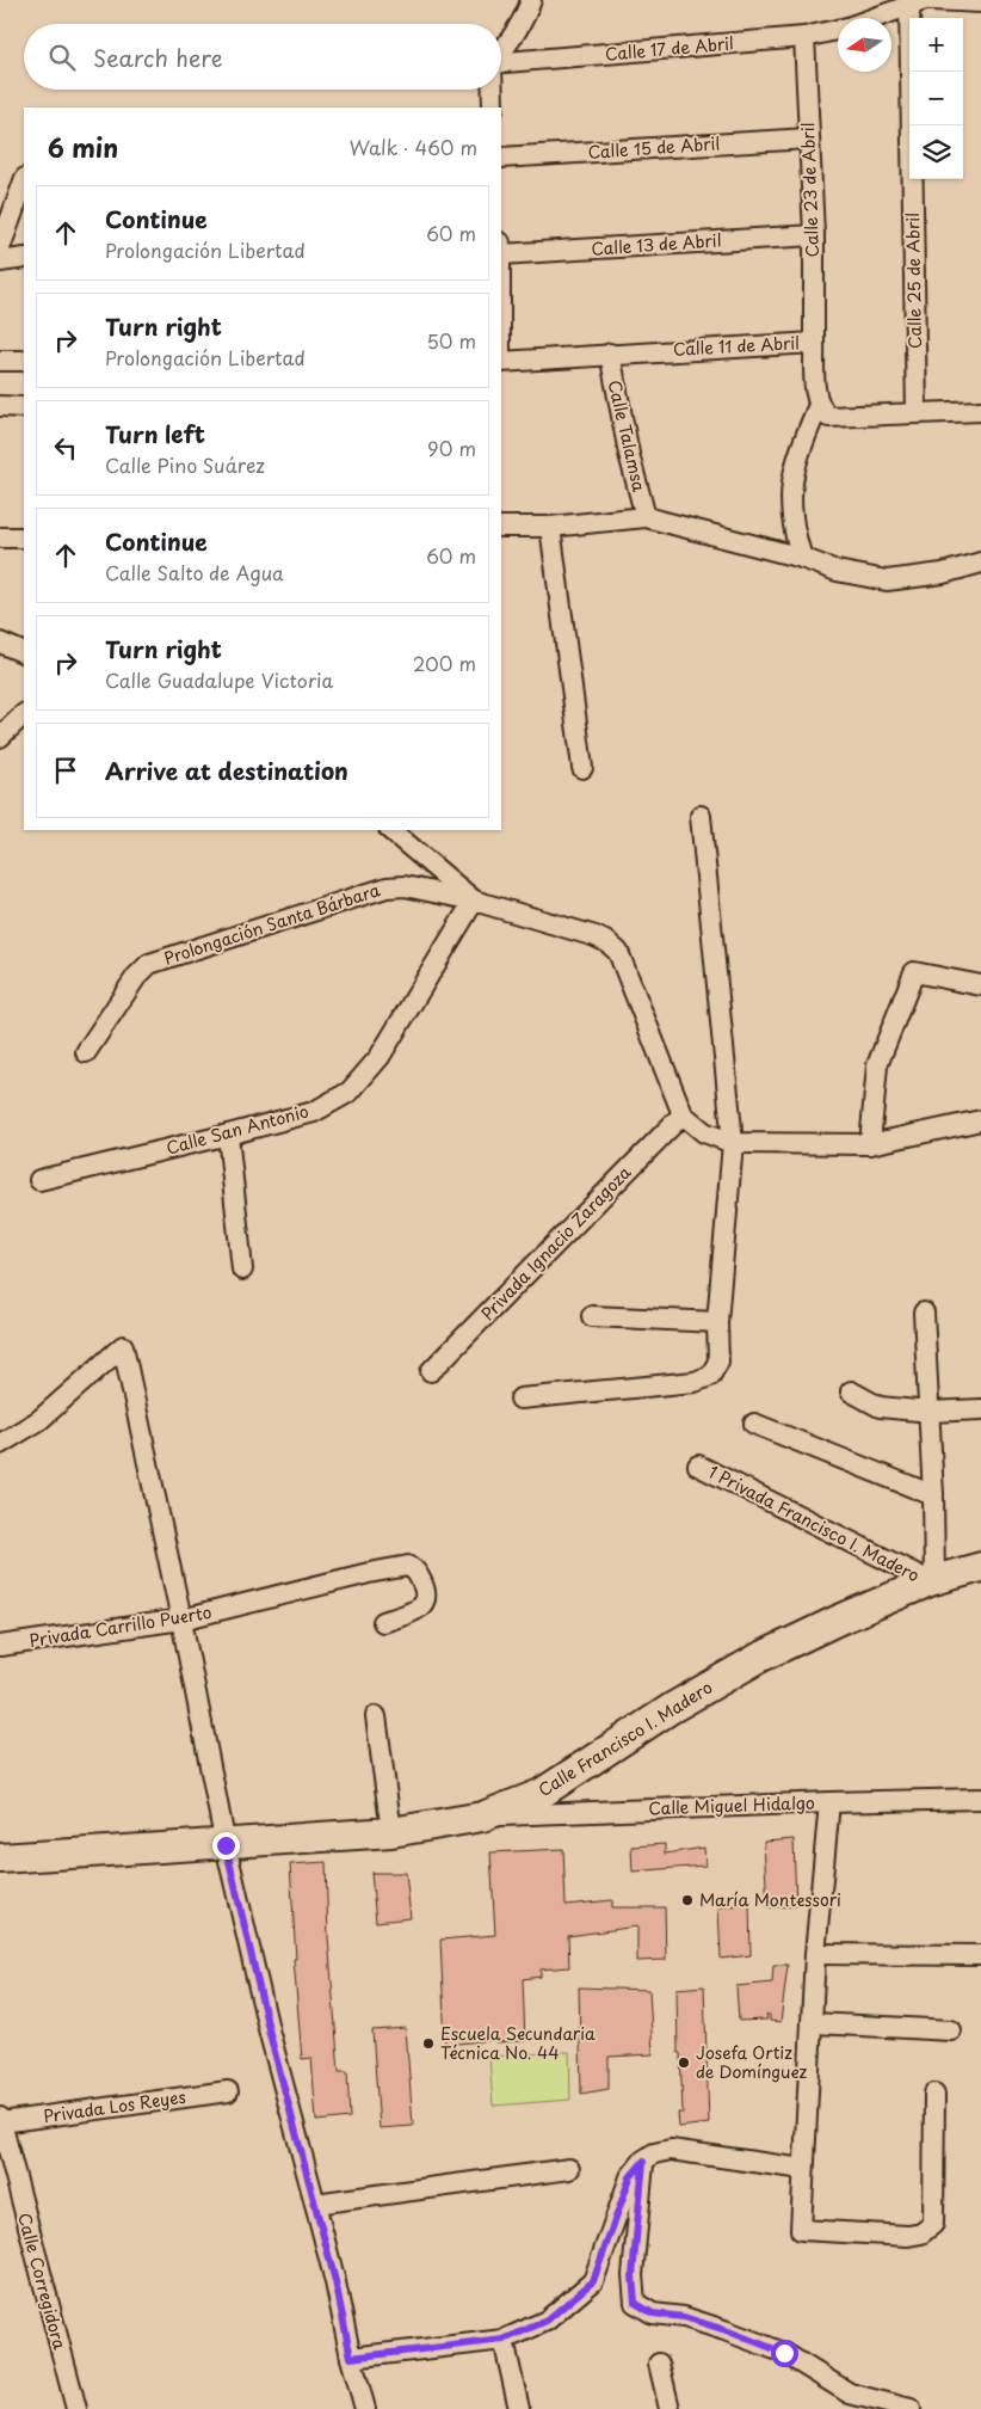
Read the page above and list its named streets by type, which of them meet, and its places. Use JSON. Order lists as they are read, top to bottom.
{
  "streets": {
    "street": [
      "Calle 17 de Abril",
      "Calle 15 de Abril",
      "Calle 23 de Abril",
      "Calle 13 de Abril",
      "Calle 25 de Abril",
      "Calle 11 de Abril",
      "Calle Talamsa",
      "Prolongación Santa Bárbara",
      "Calle San Antonio",
      "Privada Ignacio Zaragoza",
      "1 Privada Francisco I. Madero",
      "Privada Carrillo Puerto",
      "Calle Francisco I. Madero",
      "Calle Miguel Hidalgo",
      "Privada Los Reyes",
      "Calle Corregidora"
    ]
  },
  "crossings": [
    ["Calle 17 de Abril", "Calle 23 de Abril"],
    ["Calle 15 de Abril", "Calle 23 de Abril"],
    ["Calle 23 de Abril", "Calle 13 de Abril"],
    ["Calle 23 de Abril", "Calle 11 de Abril"],
    ["Calle 11 de Abril", "Calle Talamsa"],
    ["Prolongación Santa Bárbara", "Calle San Antonio"],
    ["Prolongación Santa Bárbara", "Privada Ignacio Zaragoza"],
    ["1 Privada Francisco I. Madero", "Calle Francisco I. Madero"],
    ["Calle Francisco I. Madero", "Calle Miguel Hidalgo"],
    ["Privada Los Reyes", "Calle Corregidora"]
  ],
  "places": ["María Montessori", "Escuela Secundaria Técnica No. 44", "Josefa Ortiz de Domínguez"],
  "north": "left",
  "page": {
    "map_buttons": ["+", "−"],
    "search": "Search here",
    "heading": ["6 min", "Walk · 460 m"],
    "list": [
      ["Continue", "Prolongación Libertad", "60 m"],
      ["Turn right", "Prolongación Libertad", "50 m"],
      ["Turn left", "Calle Pino Suárez", "90 m"],
      ["Continue", "Calle Salto de Agua", "60 m"],
      ["Turn right", "Calle Guadalupe Victoria", "200 m"],
      "Arrive at destination"
    ]
  }
}
